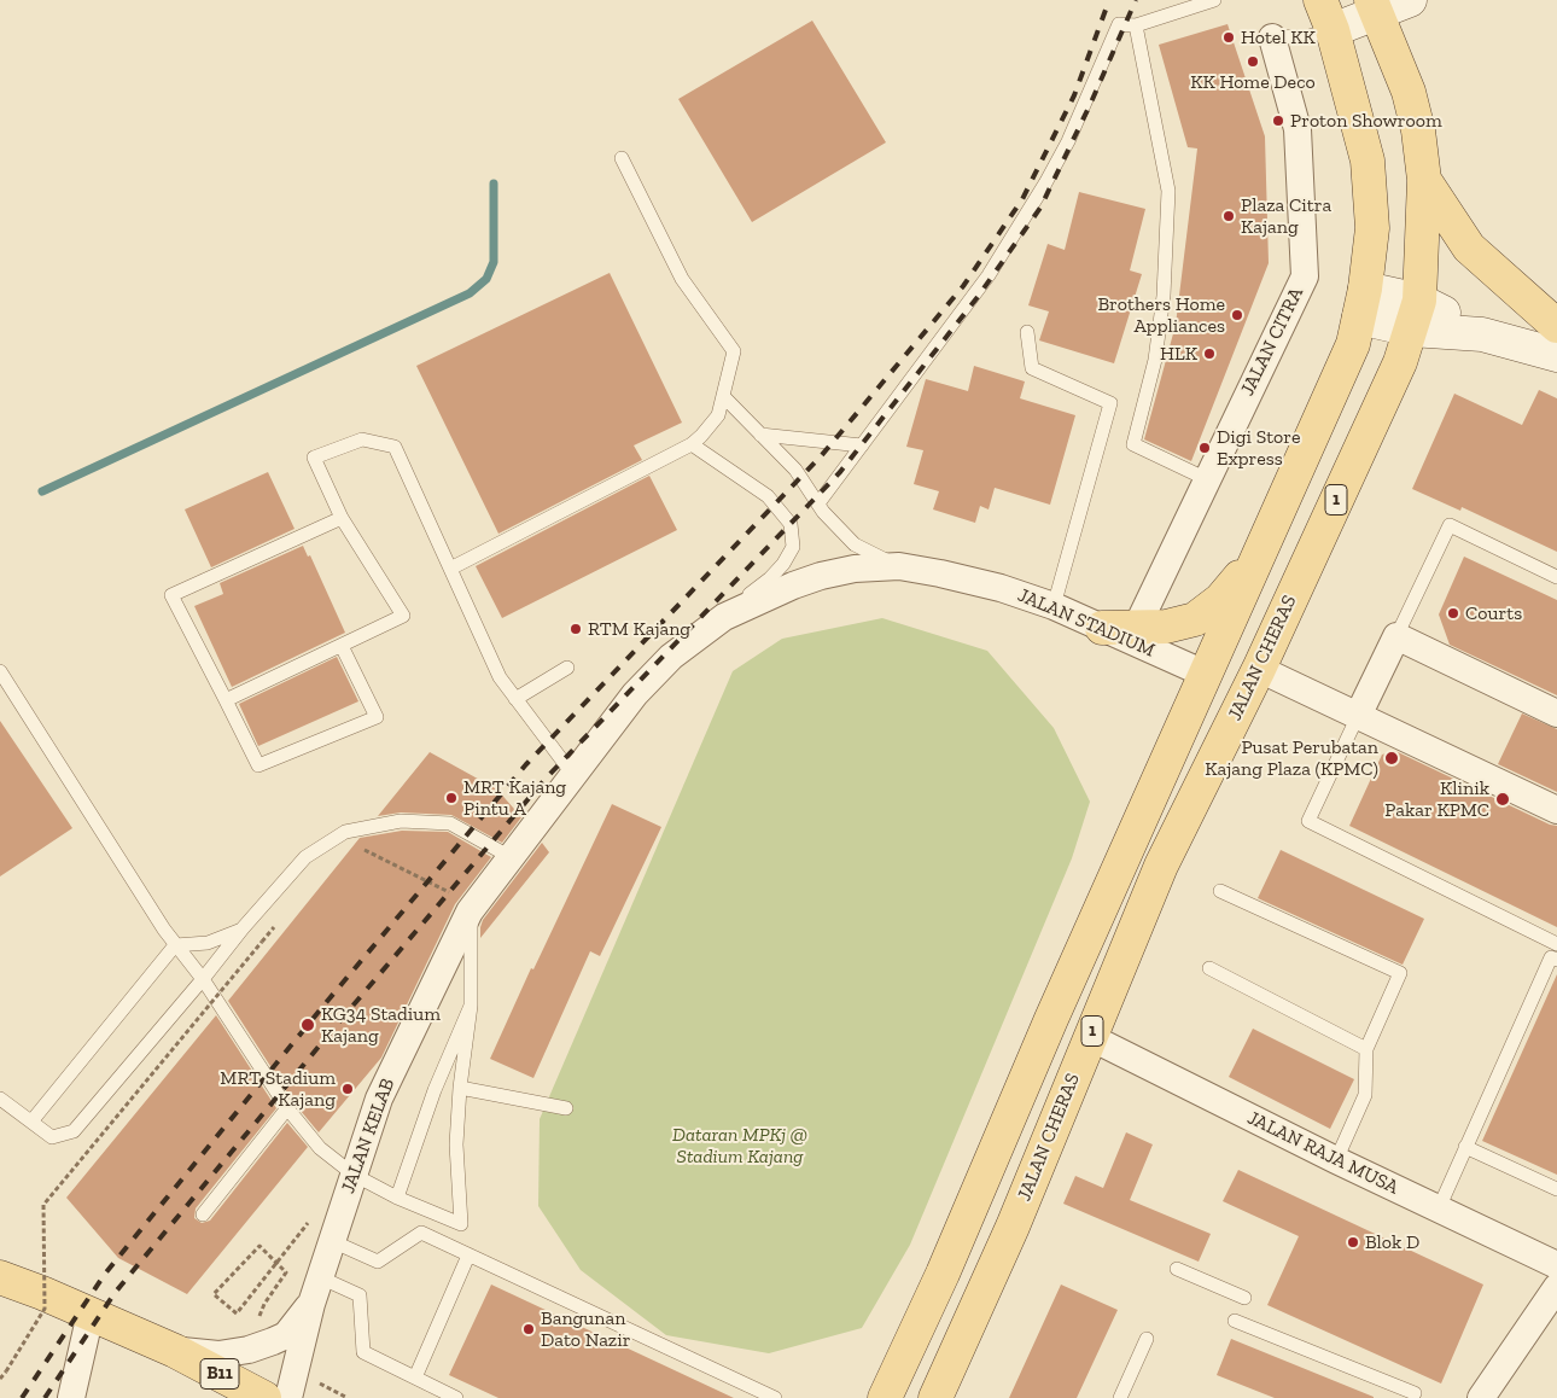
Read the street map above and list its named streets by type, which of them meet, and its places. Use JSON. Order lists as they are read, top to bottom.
{
  "streets": {
    "main road": ["1", "JALAN CHERAS", "B11"],
    "street": [
      "JALAN CITRA",
      "JALAN STADIUM",
      "JALAN KELAB",
      "JALAN RAJA MUSA"
    ]
  },
  "crossings": [
    ["1", "JALAN STADIUM"],
    ["JALAN STADIUM", "JALAN KELAB"],
    ["JALAN CHERAS", "JALAN RAJA MUSA"]
  ],
  "parks": ["Dataran MPKj @ Stadium Kajang"],
  "places": [
    "Hotel KK",
    "KK Home Deco",
    "Proton Showroom",
    "Plaza Citra Kajang",
    "Brothers Home Appliances",
    "HLK",
    "Digi Store Express",
    "Courts",
    "RTM Kajang",
    "Pusat Perubatan Kajang Plaza (KPMC)",
    "MRT Kajang Pintu A",
    "Klinik Pakar KPMC",
    "KG34 Stadium Kajang",
    "MRT Stadium Kajang",
    "Blok D",
    "Bangunan Dato Nazir"
  ]
}
